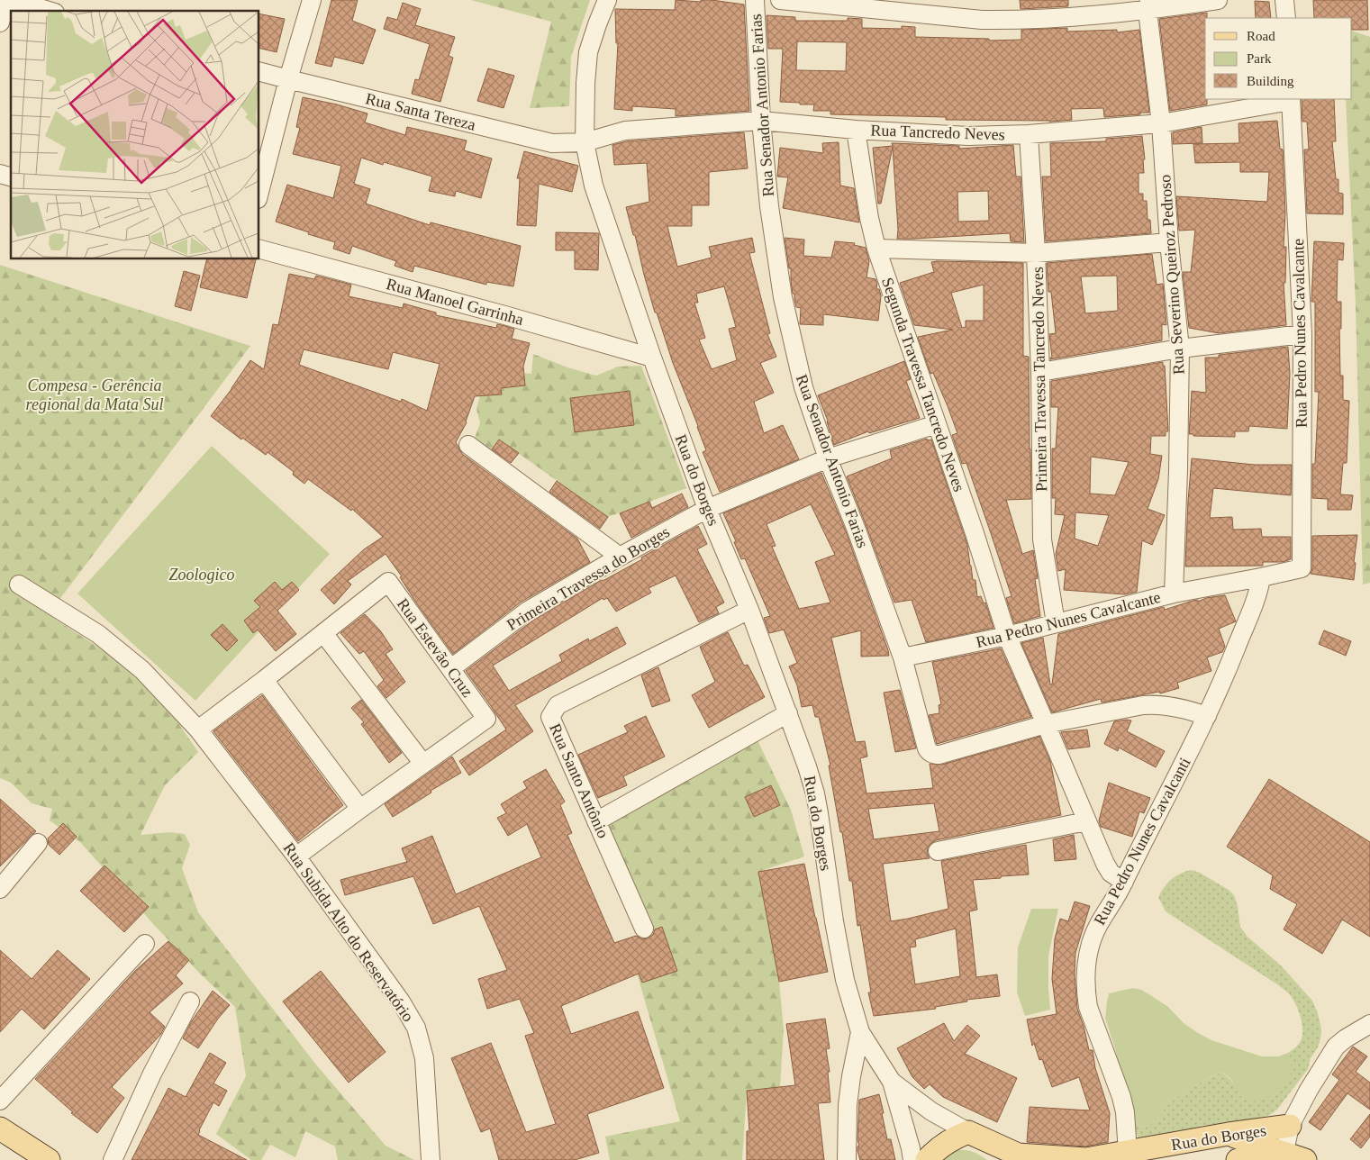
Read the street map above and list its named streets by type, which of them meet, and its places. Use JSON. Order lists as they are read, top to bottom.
{
  "streets": {
    "main road": ["Rua do Borges"],
    "street": [
      "Rua Senador Antonio Farias",
      "Rua Santa Tereza",
      "Rua Tancredo Neves",
      "Rua Severino Queiroz Pedroso",
      "Rua Manoel Garrinha",
      "Rua Pedro Nunes Cavalcante",
      "Primeira Travessa Tancredo Neves",
      "Segunda Travessa Tancredo Neves",
      "Primeira Travessa do Borges",
      "Rua Estevão Cruz",
      "Rua Santo Antônio",
      "Rua Pedro Nunes Cavalcanti",
      "Rua Subida Alto do Reservatório"
    ]
  },
  "crossings": [
    ["Rua Senador Antonio Farias", "Rua Tancredo Neves"],
    ["Rua Senador Antonio Farias", "Rua Pedro Nunes Cavalcante"],
    ["Rua Senador Antonio Farias", "Segunda Travessa Tancredo Neves"],
    ["Rua Santa Tereza", "Rua Tancredo Neves"],
    ["Rua Santa Tereza", "Rua do Borges"],
    ["Rua Tancredo Neves", "Rua Severino Queiroz Pedroso"],
    ["Rua Tancredo Neves", "Rua Pedro Nunes Cavalcante"],
    ["Rua Tancredo Neves", "Primeira Travessa Tancredo Neves"],
    ["Rua Tancredo Neves", "Segunda Travessa Tancredo Neves"],
    ["Rua Tancredo Neves", "Rua do Borges"],
    ["Rua Severino Queiroz Pedroso", "Rua Pedro Nunes Cavalcante"],
    ["Rua Manoel Garrinha", "Rua do Borges"],
    ["Rua Pedro Nunes Cavalcante", "Primeira Travessa Tancredo Neves"],
    ["Rua Pedro Nunes Cavalcante", "Segunda Travessa Tancredo Neves"],
    ["Rua Pedro Nunes Cavalcante", "Rua Pedro Nunes Cavalcanti"],
    ["Segunda Travessa Tancredo Neves", "Rua Pedro Nunes Cavalcanti"],
    ["Rua do Borges", "Primeira Travessa do Borges"],
    ["Rua do Borges", "Rua Santo Antônio"],
    ["Rua do Borges", "Rua Pedro Nunes Cavalcanti"],
    ["Primeira Travessa do Borges", "Rua Estevão Cruz"],
    ["Rua Estevão Cruz", "Rua Subida Alto do Reservatório"]
  ],
  "parks": ["Compesa - Gerência regional da Mata Sul", "Zoologico"],
  "legend": ["Road", "Park", "Building"]
}
